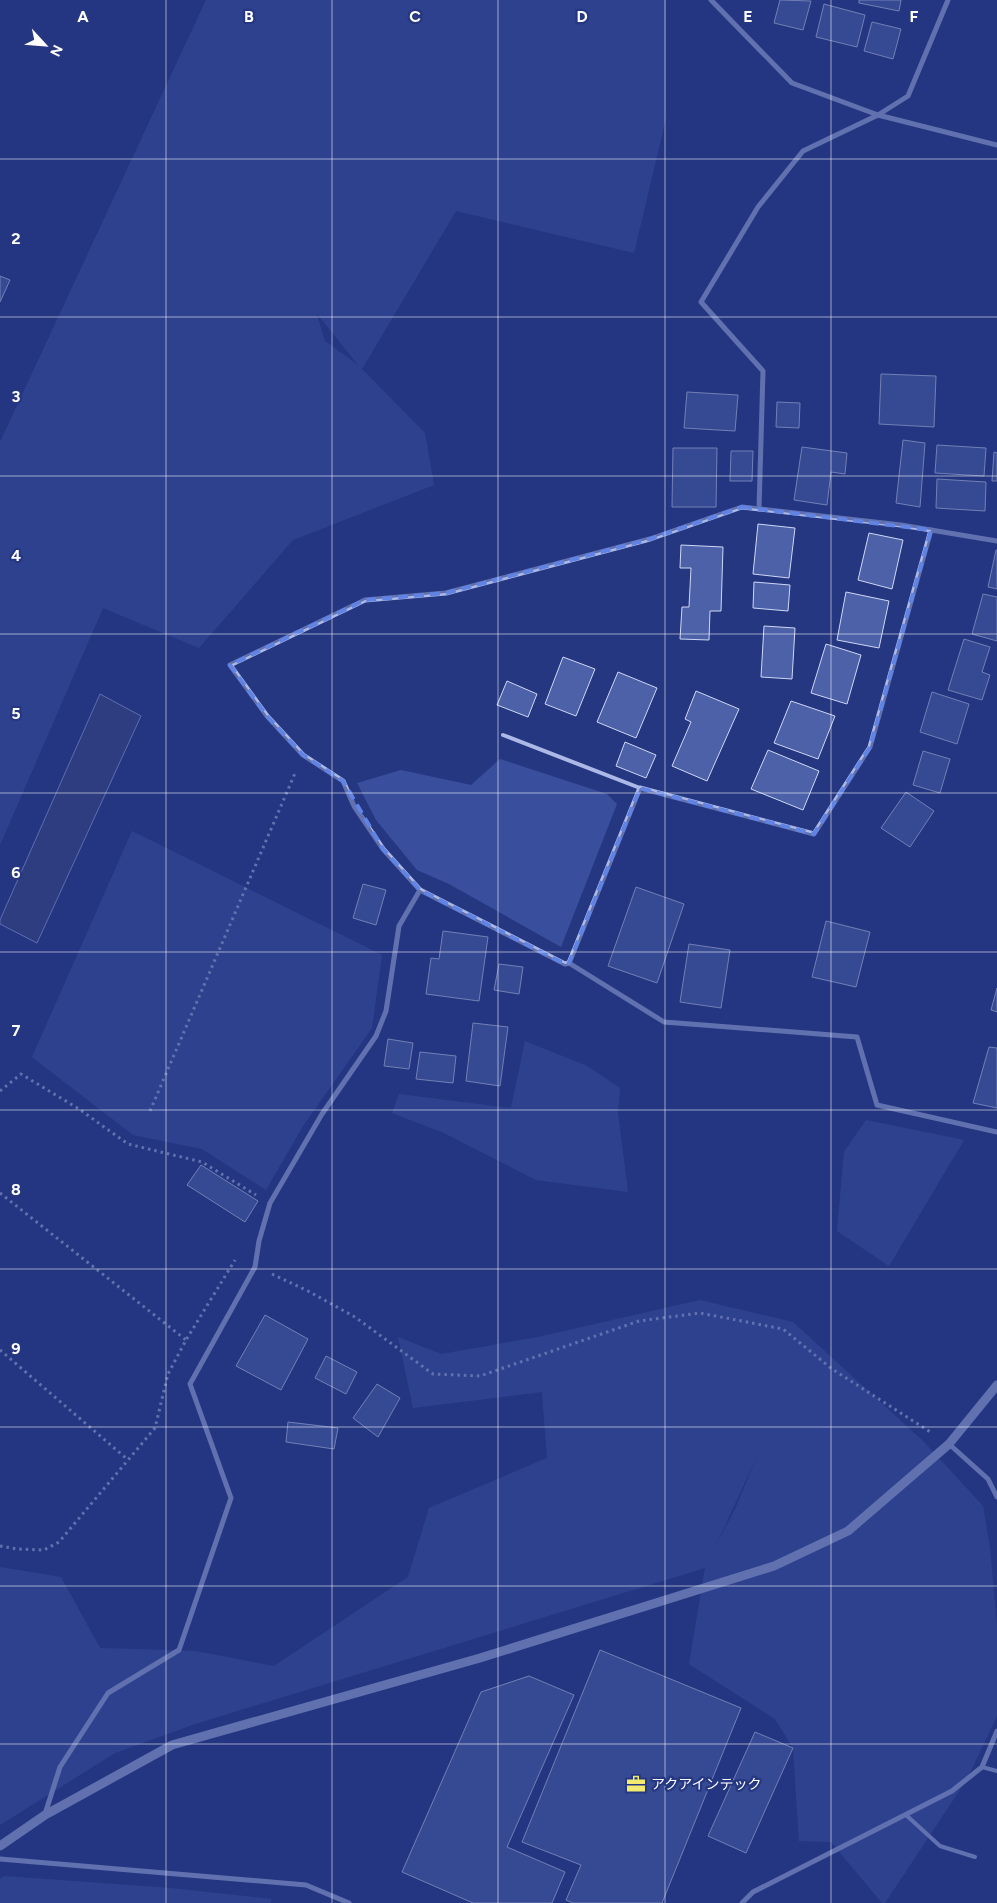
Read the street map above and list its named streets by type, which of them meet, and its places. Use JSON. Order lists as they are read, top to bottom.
{
  "places": {
    "office": ["アクアインテック"]
  },
  "north": "bottom right",
  "grid": {
    "columns": [
      "A",
      "B",
      "C",
      "D",
      "E",
      "F"
    ],
    "rows": [
      "2",
      "3",
      "4",
      "5",
      "6",
      "7",
      "8",
      "9"
    ]
  }
}
